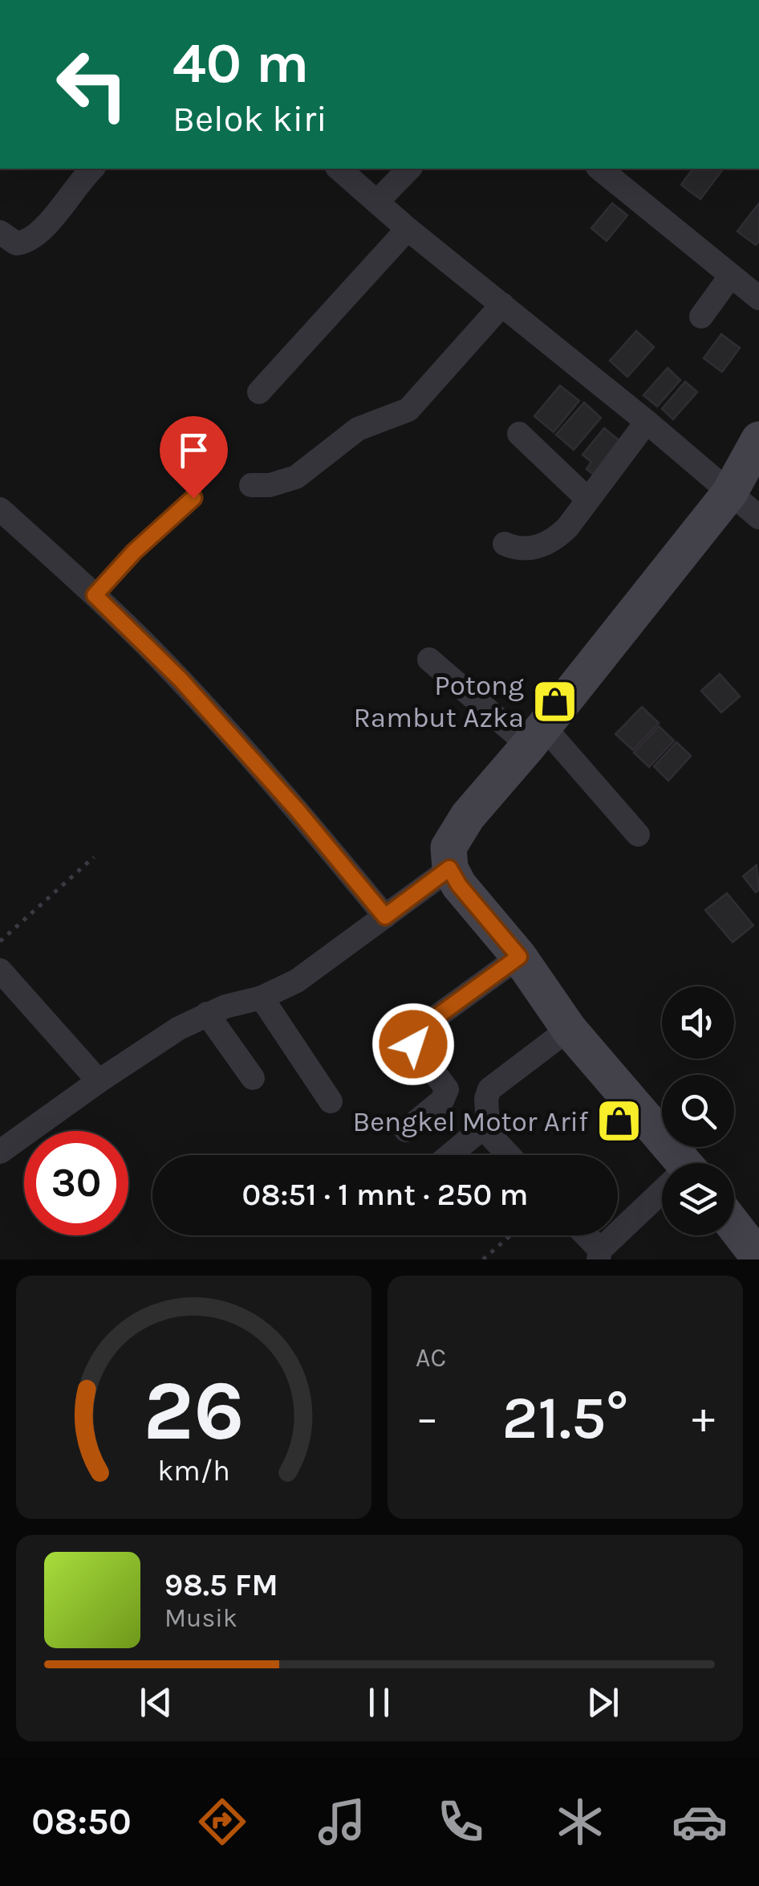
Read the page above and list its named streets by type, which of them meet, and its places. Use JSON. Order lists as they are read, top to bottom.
{
  "places": {
    "shop": ["Potong Rambut Azka", "Bengkel Motor Arif"]
  },
  "page": {
    "turn": ["40 m", "Belok kiri"],
    "limit": "30",
    "trip": "08:51 · 1 mnt · 250 m",
    "tile": "AC",
    "heat": ["−", "21.5°", "+"],
    "song": ["98.5 FM", "Musik"],
    "tabs": "08:50",
    "gauge": ["26", "km/h"]
  }
}
